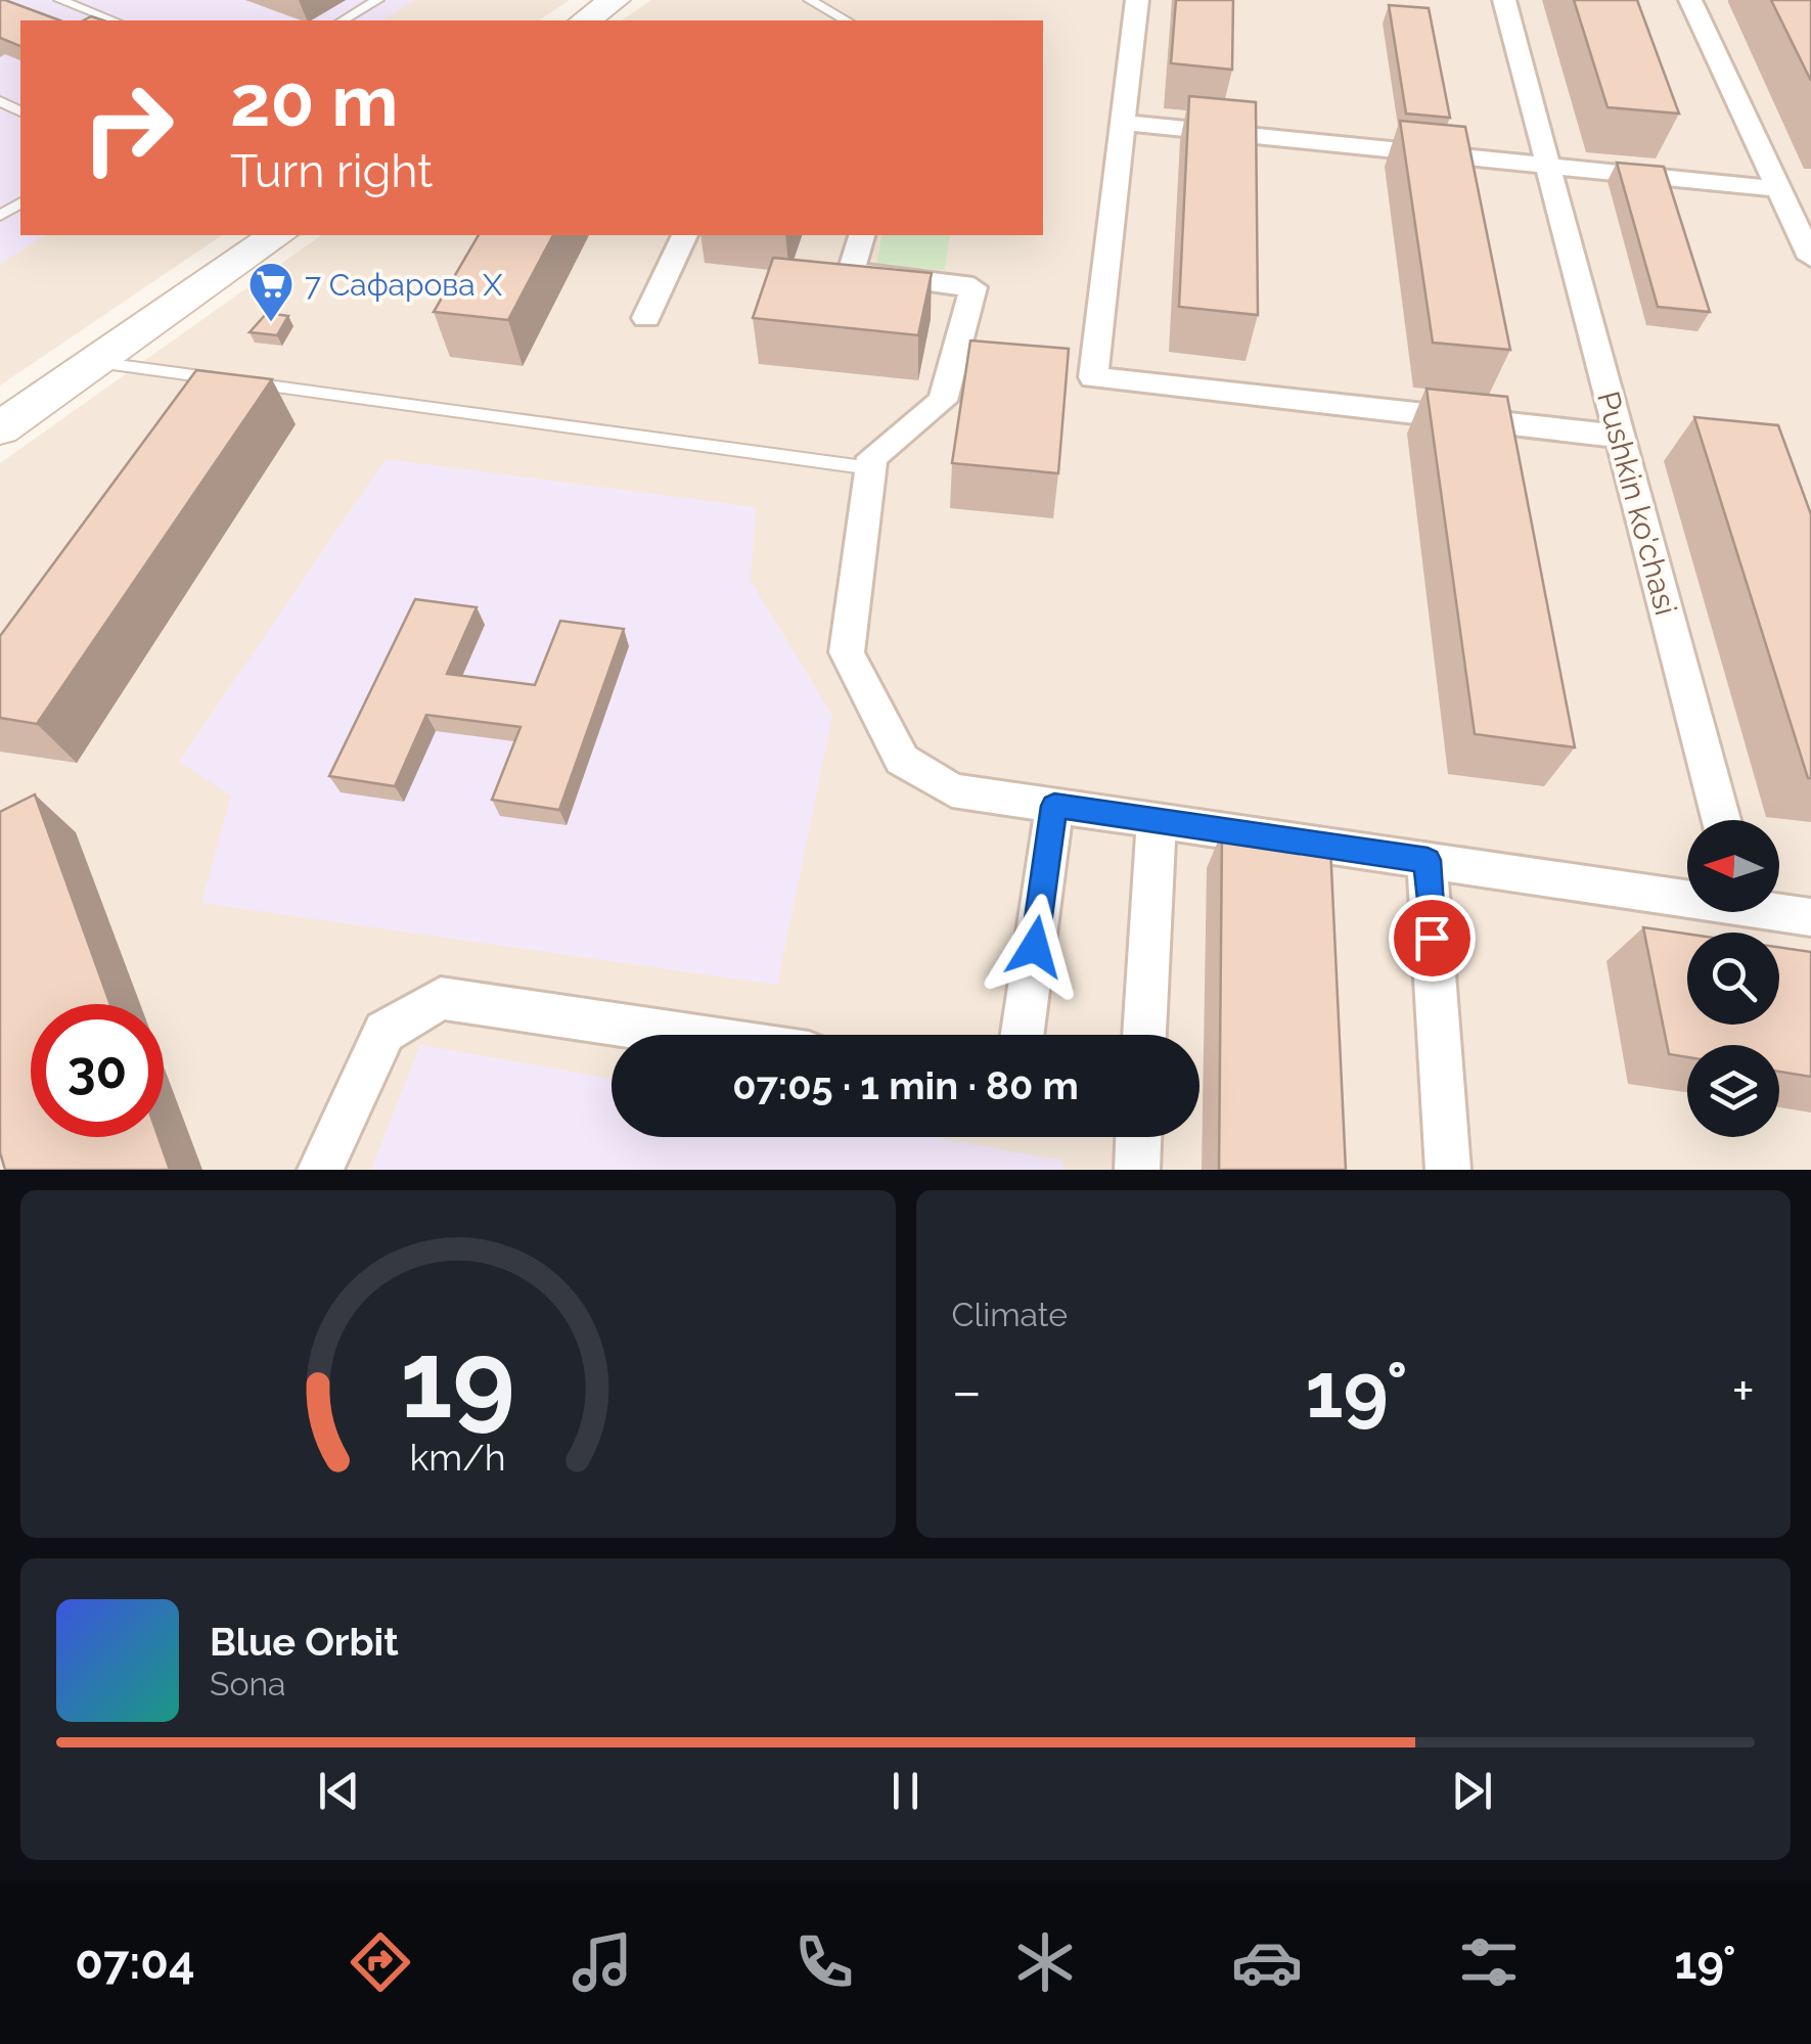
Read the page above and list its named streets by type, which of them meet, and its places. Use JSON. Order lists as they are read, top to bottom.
{
  "streets": {
    "street": ["Pushkin ko'chasi"]
  },
  "places": {
    "supermarket": ["7 Сафарова Х"]
  },
  "north": "left",
  "page": {
    "turn": ["20 m", "Turn right"],
    "limit": "30",
    "trip": "07:05 · 1 min · 80 m",
    "tile": "Climate",
    "heat": ["−", "19°", "+"],
    "song": ["Blue Orbit", "Sona"],
    "tabs": ["07:04", "19°"],
    "gauge": ["19", "km/h"]
  }
}
